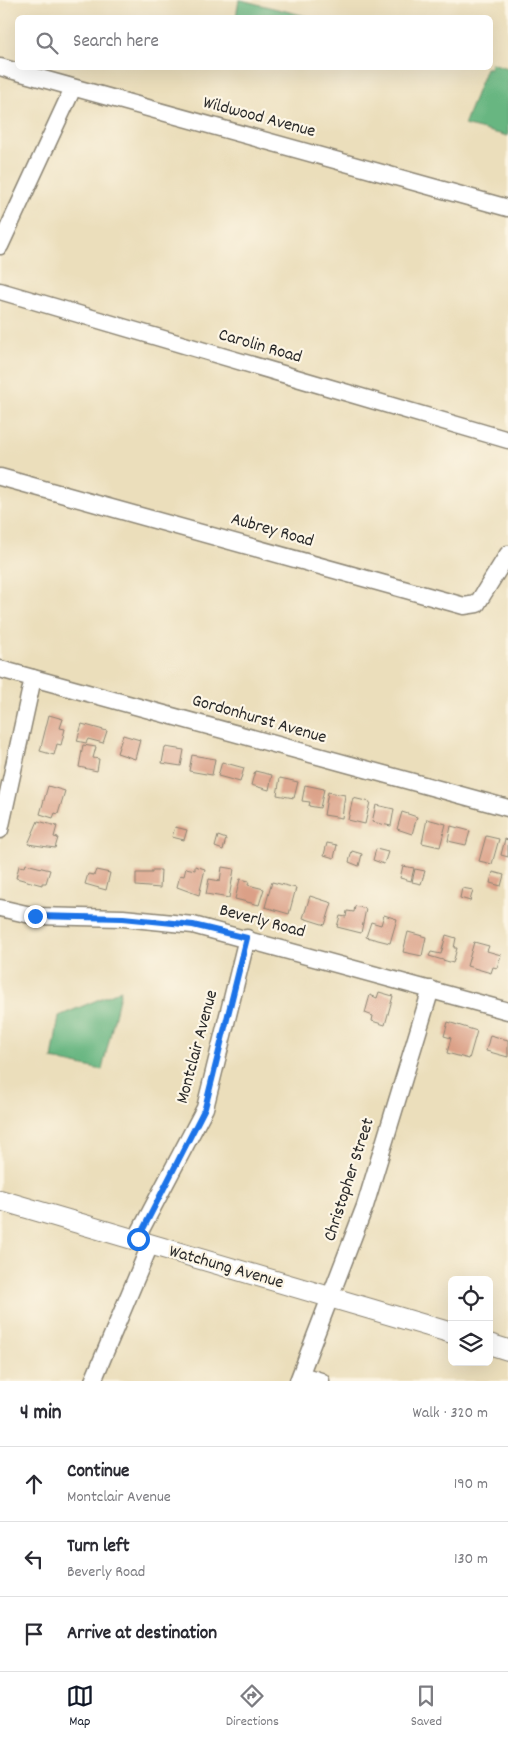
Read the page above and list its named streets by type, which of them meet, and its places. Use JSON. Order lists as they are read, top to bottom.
{
  "streets": {
    "main road": ["Watchung Avenue"],
    "street": [
      "Wildwood Avenue",
      "Carolin Road",
      "Aubrey Road",
      "Gordonhurst Avenue",
      "Beverly Road",
      "Montclair Avenue",
      "Christopher Street"
    ]
  },
  "crossings": [
    ["Beverly Road", "Montclair Avenue"],
    ["Beverly Road", "Christopher Street"],
    ["Montclair Avenue", "Watchung Avenue"],
    ["Christopher Street", "Watchung Avenue"]
  ],
  "page": {
    "search": "Search here",
    "heading": ["4 min", "Walk · 320 m"],
    "list": [
      ["Continue", "Montclair Avenue", "190 m"],
      ["Turn left", "Beverly Road", "130 m"],
      "Arrive at destination"
    ],
    "nav": ["Map", "Directions", "Saved"]
  }
}
